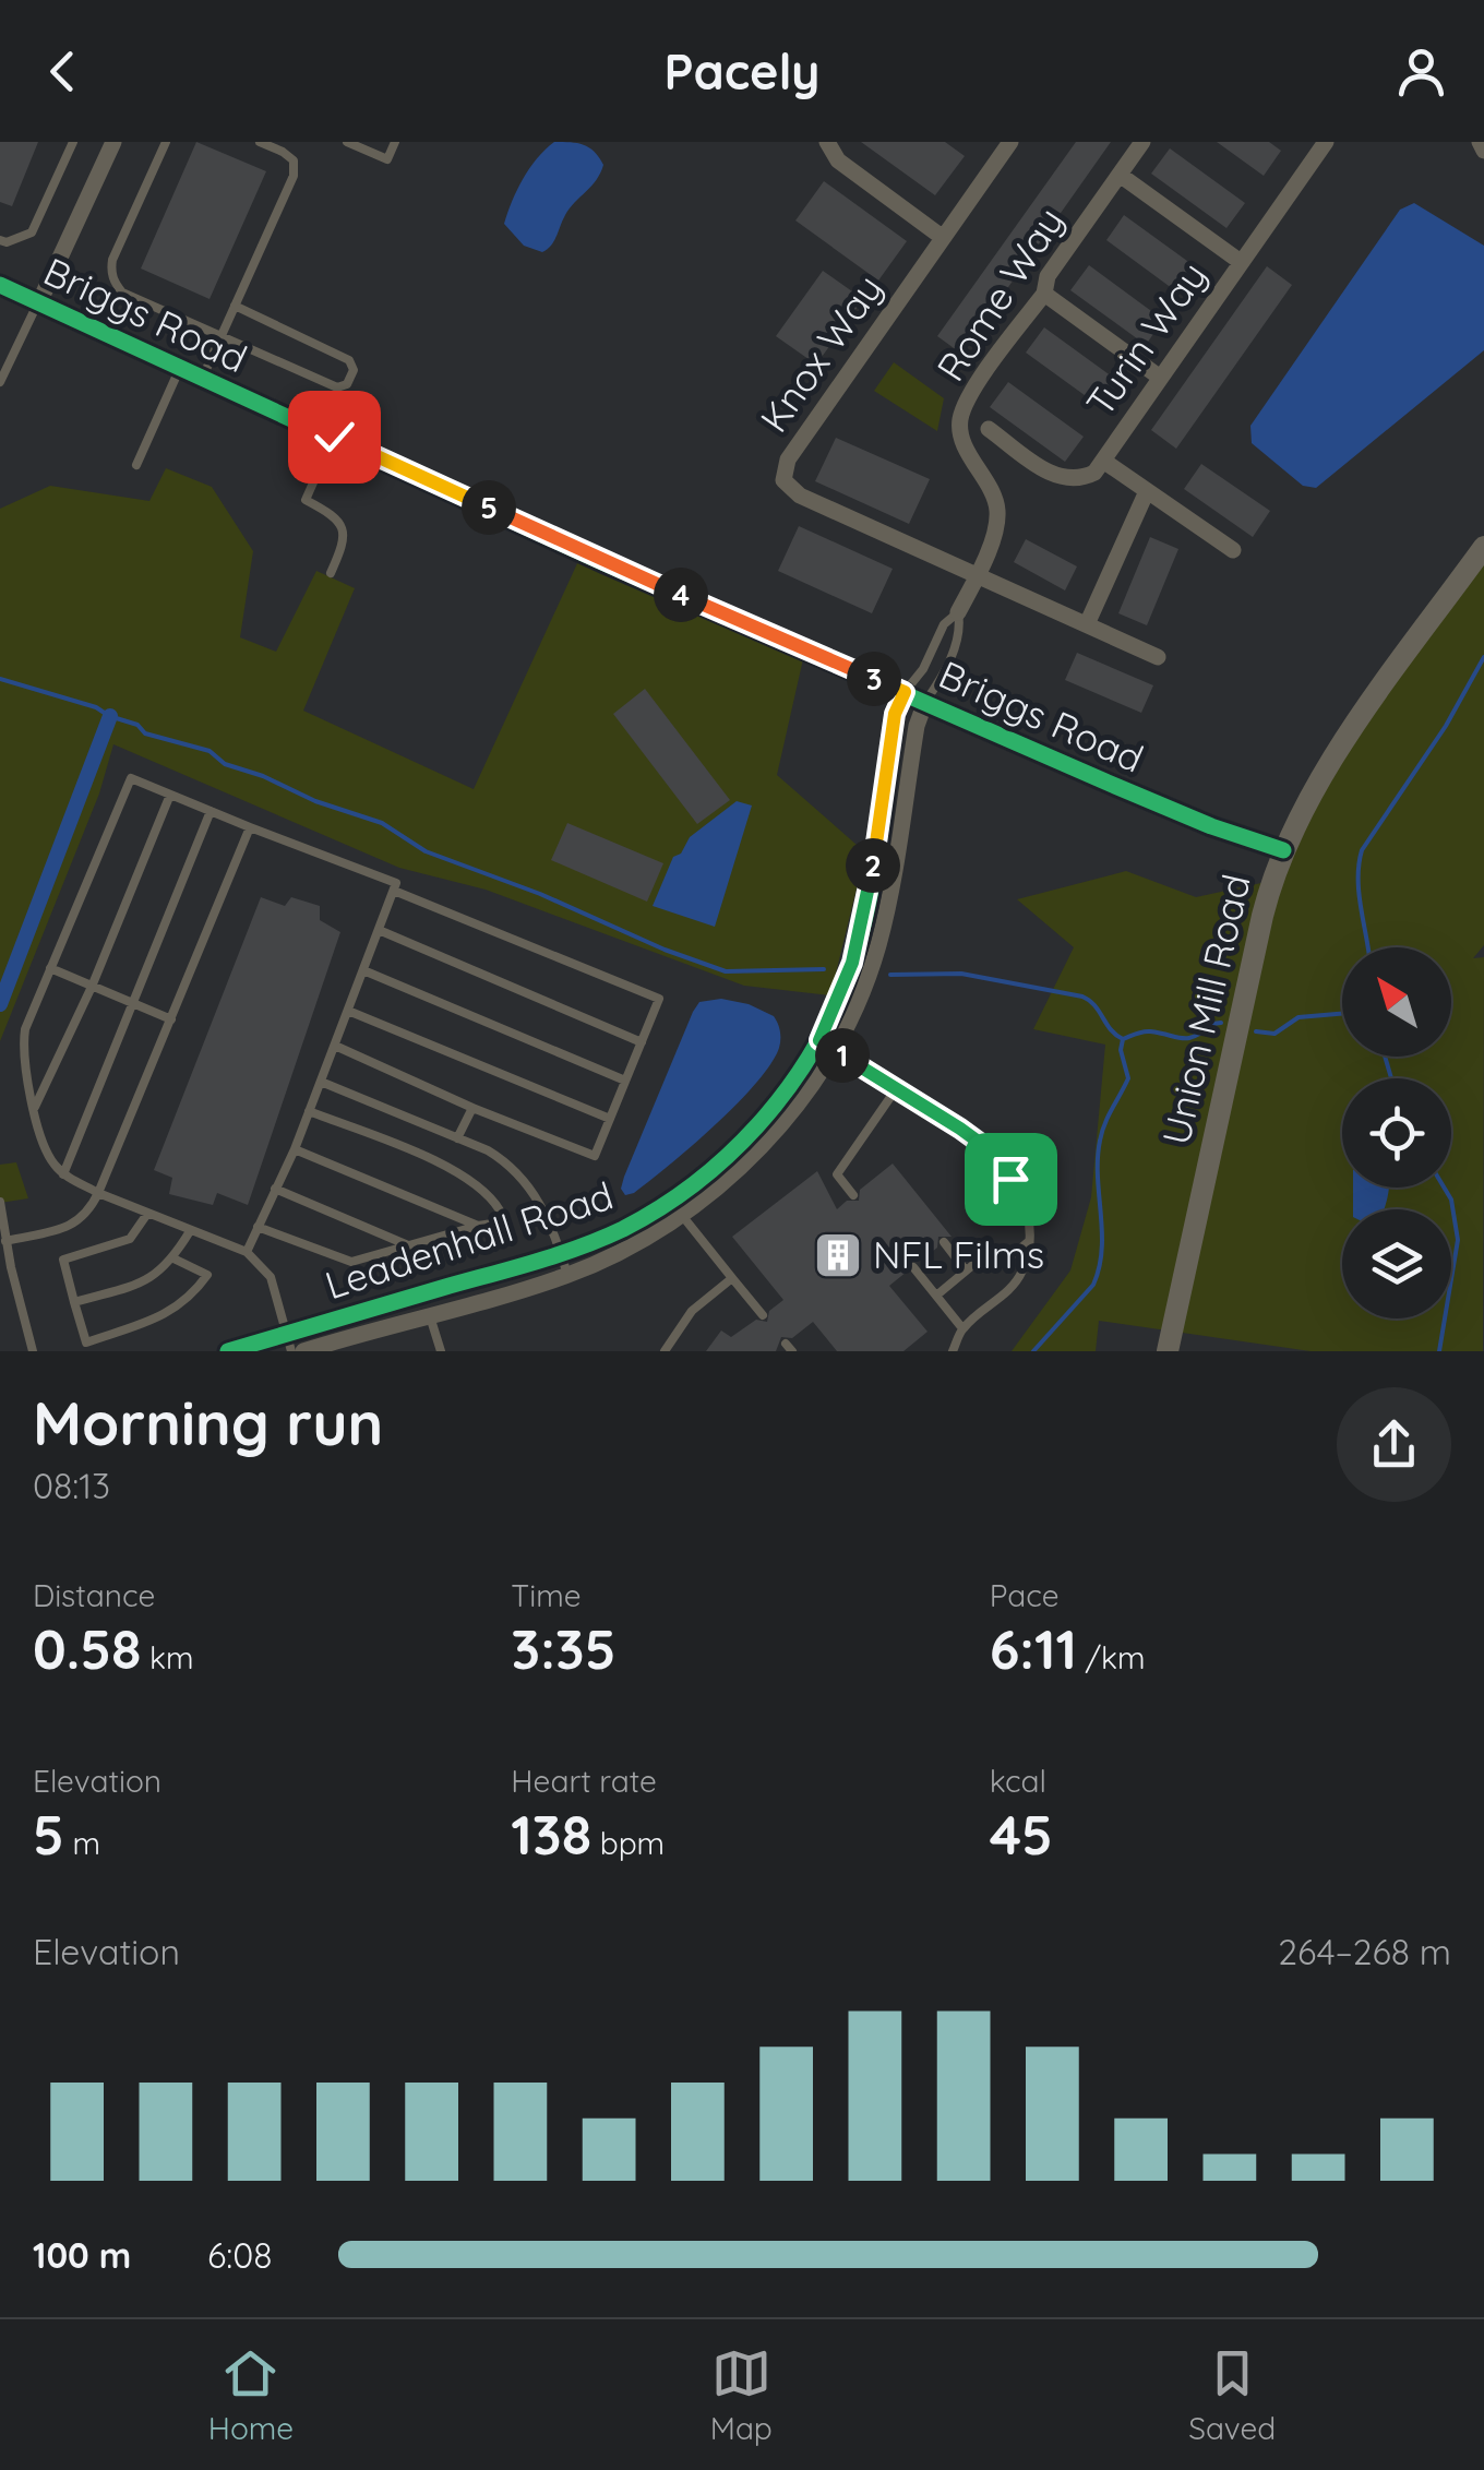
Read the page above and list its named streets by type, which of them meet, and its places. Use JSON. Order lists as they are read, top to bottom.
{
  "streets": {
    "street": [
      "Rome Way",
      "Briggs Road",
      "Turin Way",
      "Knox Way",
      "Union Mill Road",
      "Leadenhall Road"
    ]
  },
  "crossings": [
    ["Rome Way", "Knox Way"],
    ["Briggs Road", "Union Mill Road"],
    ["Briggs Road", "Leadenhall Road"]
  ],
  "places": {
    "building": ["NFL Films"]
  },
  "north": "top left",
  "page": {
    "header": "Pacely",
    "pins": [
      "5",
      "4",
      "3",
      "2",
      "1"
    ],
    "heading": ["Morning run", "08:13"],
    "stats": [
      ["Distance", "0.58 km"],
      ["Time", "3:35"],
      ["Pace", "6:11 /km"],
      ["Elevation", "5 m"],
      ["Heart rate", "138 bpm"],
      ["kcal", "45"]
    ],
    "chart": ["Elevation", "264–268 m"],
    "list": [
      {
        "name": "100 m",
        "note": "6:08"
      }
    ],
    "tabs": ["Home", "Map", "Saved"]
  }
}
